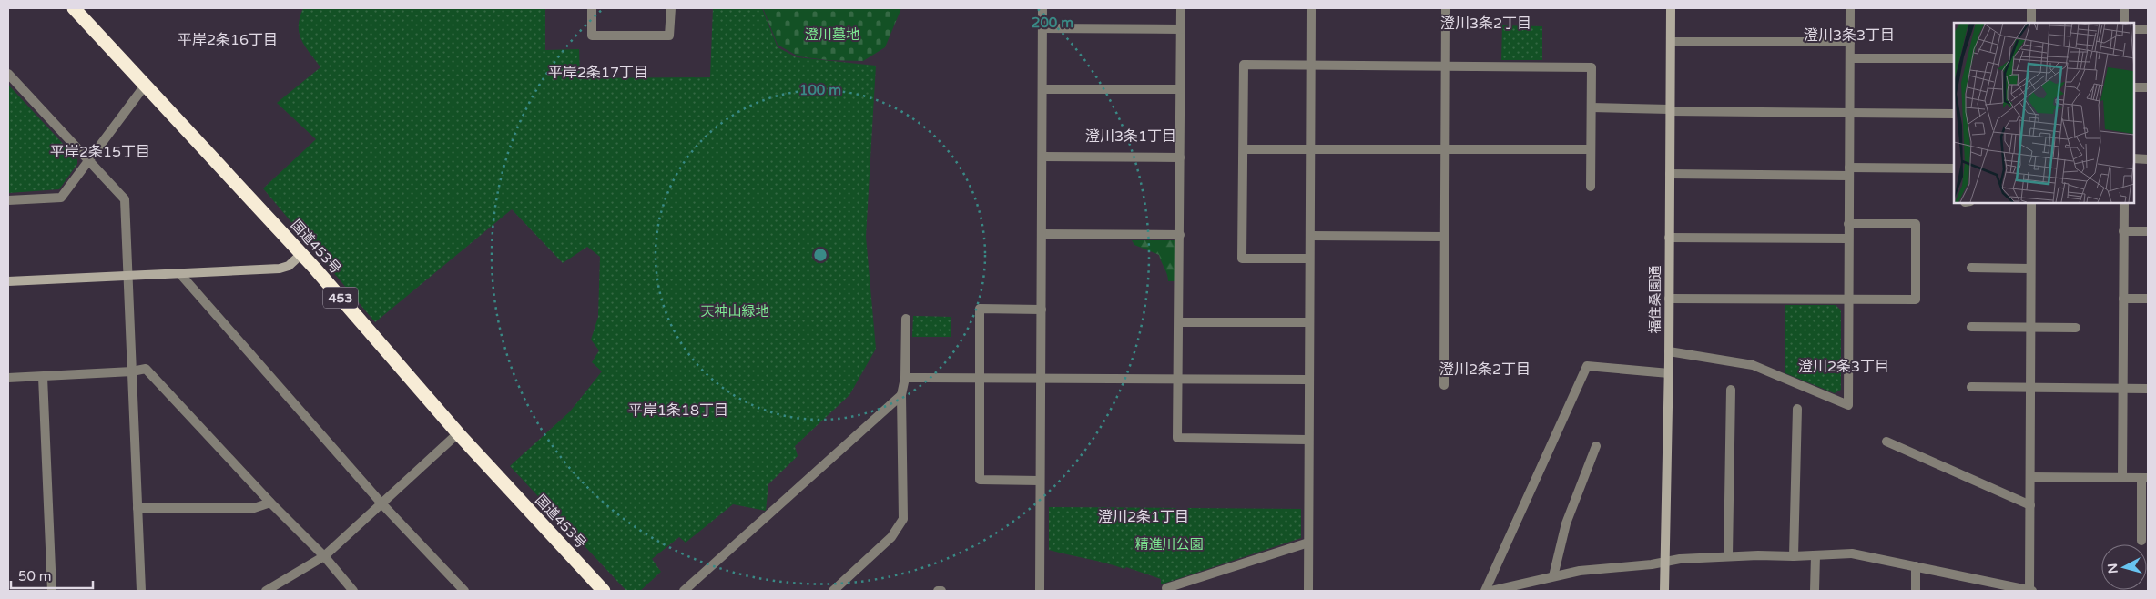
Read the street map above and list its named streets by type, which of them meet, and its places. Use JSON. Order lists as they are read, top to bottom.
{
  "streets": {
    "highway": ["国道453号", "453"],
    "street": ["福住桑園通"]
  },
  "districts": [
    "澄川3条2丁目",
    "澄川3条3丁目",
    "平岸2条16丁目",
    "平岸2条17丁目",
    "澄川3条1丁目",
    "平岸2条15丁目",
    "澄川2条3丁目",
    "澄川2条2丁目",
    "平岸1条18丁目",
    "澄川2条1丁目"
  ],
  "parks": ["澄川墓地", "天神山緑地", "精進川公園"],
  "scale_bar": "50 m",
  "north": "left",
  "rings": ["200 m", "100 m"]
}
